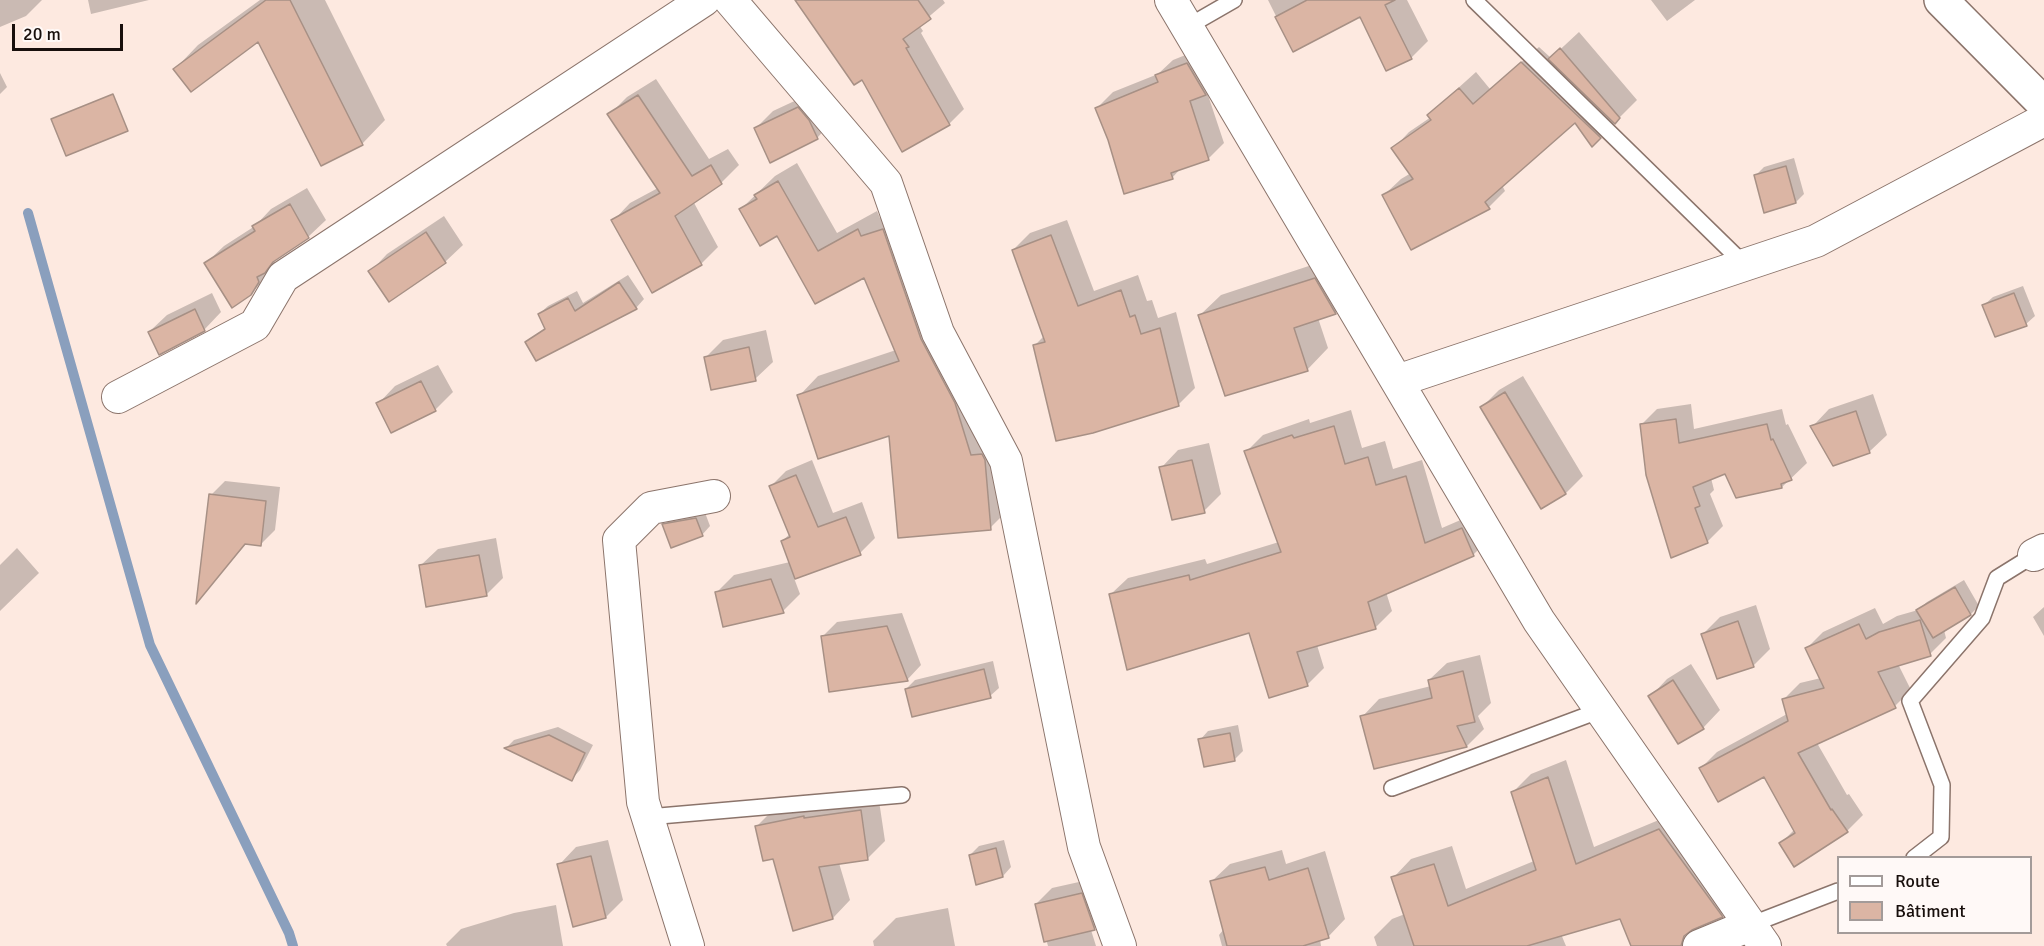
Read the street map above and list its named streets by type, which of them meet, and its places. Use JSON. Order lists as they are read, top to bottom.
{
  "legend": ["Route", "Bâtiment"],
  "scale_bar": "20 m"
}
